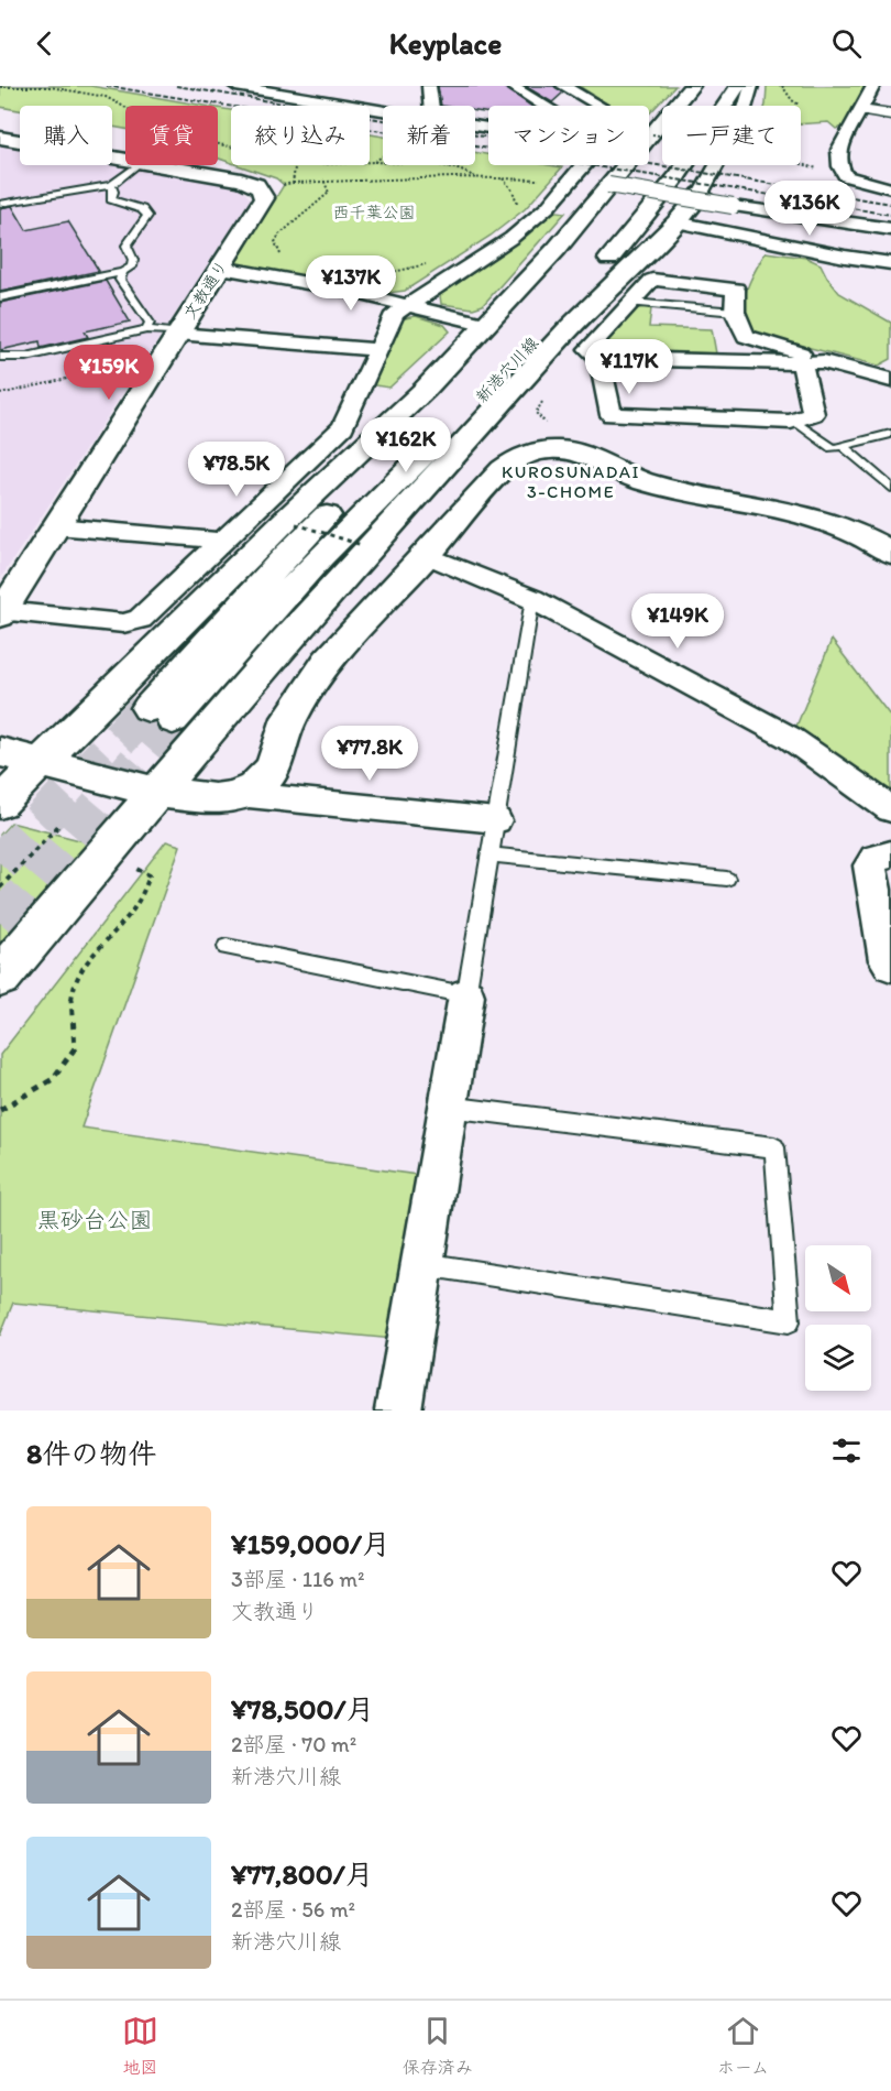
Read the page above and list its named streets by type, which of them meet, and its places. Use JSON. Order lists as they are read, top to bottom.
{
  "streets": {
    "street": ["文教通り", "新港穴川線"]
  },
  "districts": ["KUROSUNADAI 3-CHOME"],
  "parks": ["西千葉公園", "黒砂台公園"],
  "north": "bottom right",
  "page": {
    "header": "Keyplace",
    "chip": [
      "購入",
      "賃貸",
      "絞り込み",
      "新着",
      "マンション",
      "一戸建て"
    ],
    "price": [
      "¥136K",
      "¥137K",
      "¥117K",
      "¥159K",
      "¥162K",
      "¥78.5K",
      "¥149K",
      "¥77.8K"
    ],
    "heading": "8件の物件",
    "list": [
      {
        "name": "¥159,000/月",
        "note": "3部屋 · 116 m² · 文教通り"
      },
      {
        "name": "¥78,500/月",
        "note": "2部屋 · 70 m² · 新港穴川線"
      },
      {
        "name": "¥77,800/月",
        "note": "2部屋 · 56 m² · 新港穴川線"
      }
    ],
    "tabs": ["地図", "保存済み", "ホーム"]
  }
}
